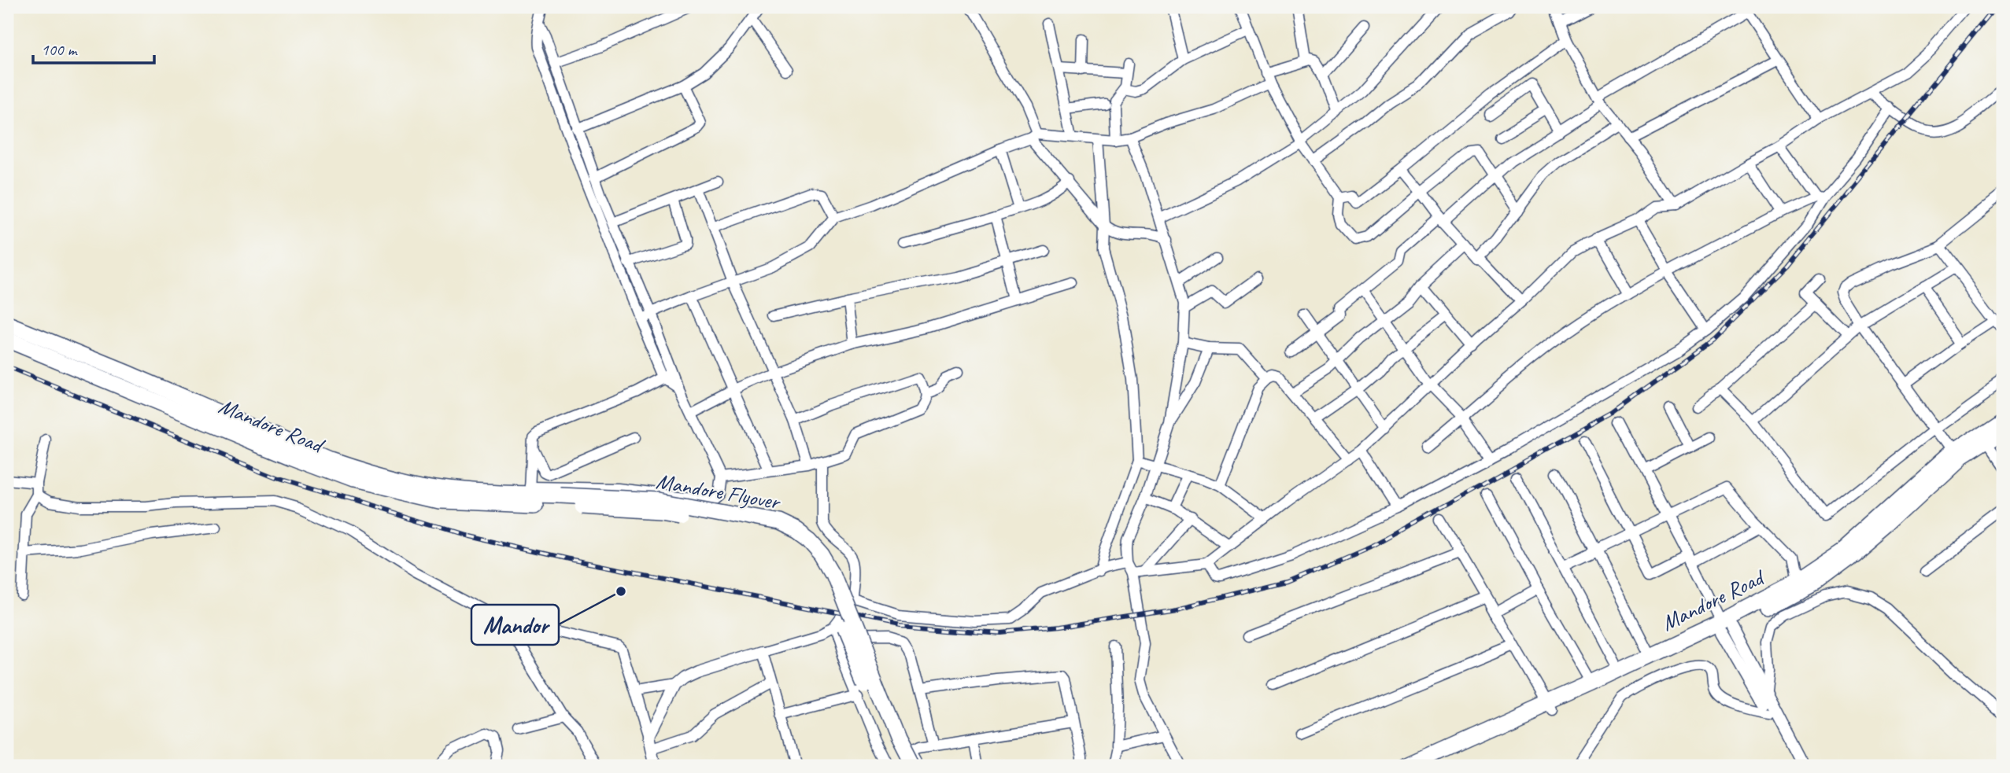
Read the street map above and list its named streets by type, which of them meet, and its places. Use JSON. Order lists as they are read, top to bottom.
{
  "streets": {
    "highway": ["Mandore Road", "Mandore Flyover"]
  },
  "crossings": [
    ["Mandore Road", "Mandore Flyover"]
  ],
  "places": ["Mandor"],
  "scale_bar": "100 m"
}
